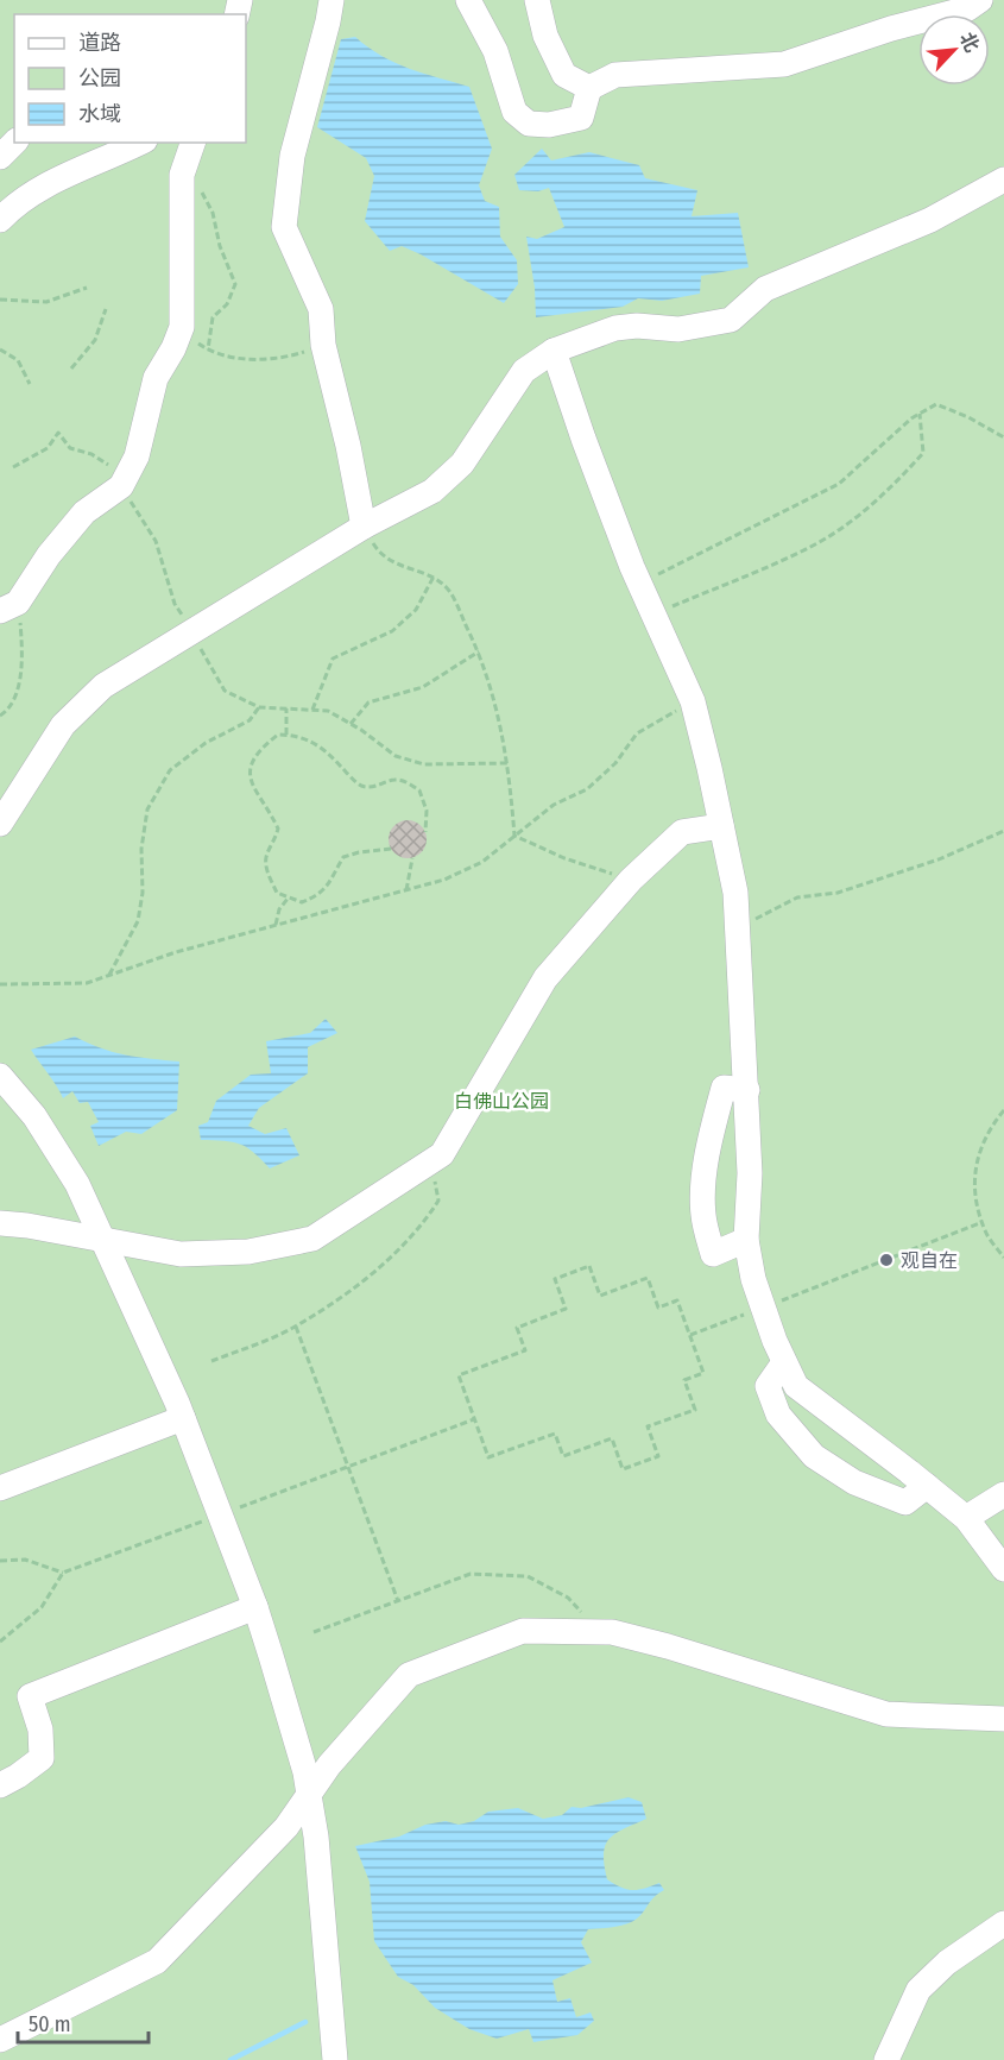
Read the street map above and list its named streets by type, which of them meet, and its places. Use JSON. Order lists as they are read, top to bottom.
{
  "parks": ["白佛山公园"],
  "places": ["观自在"],
  "legend": ["道路", "公园", "水域"],
  "scale_bar": "50 m",
  "north": "top right"
}
